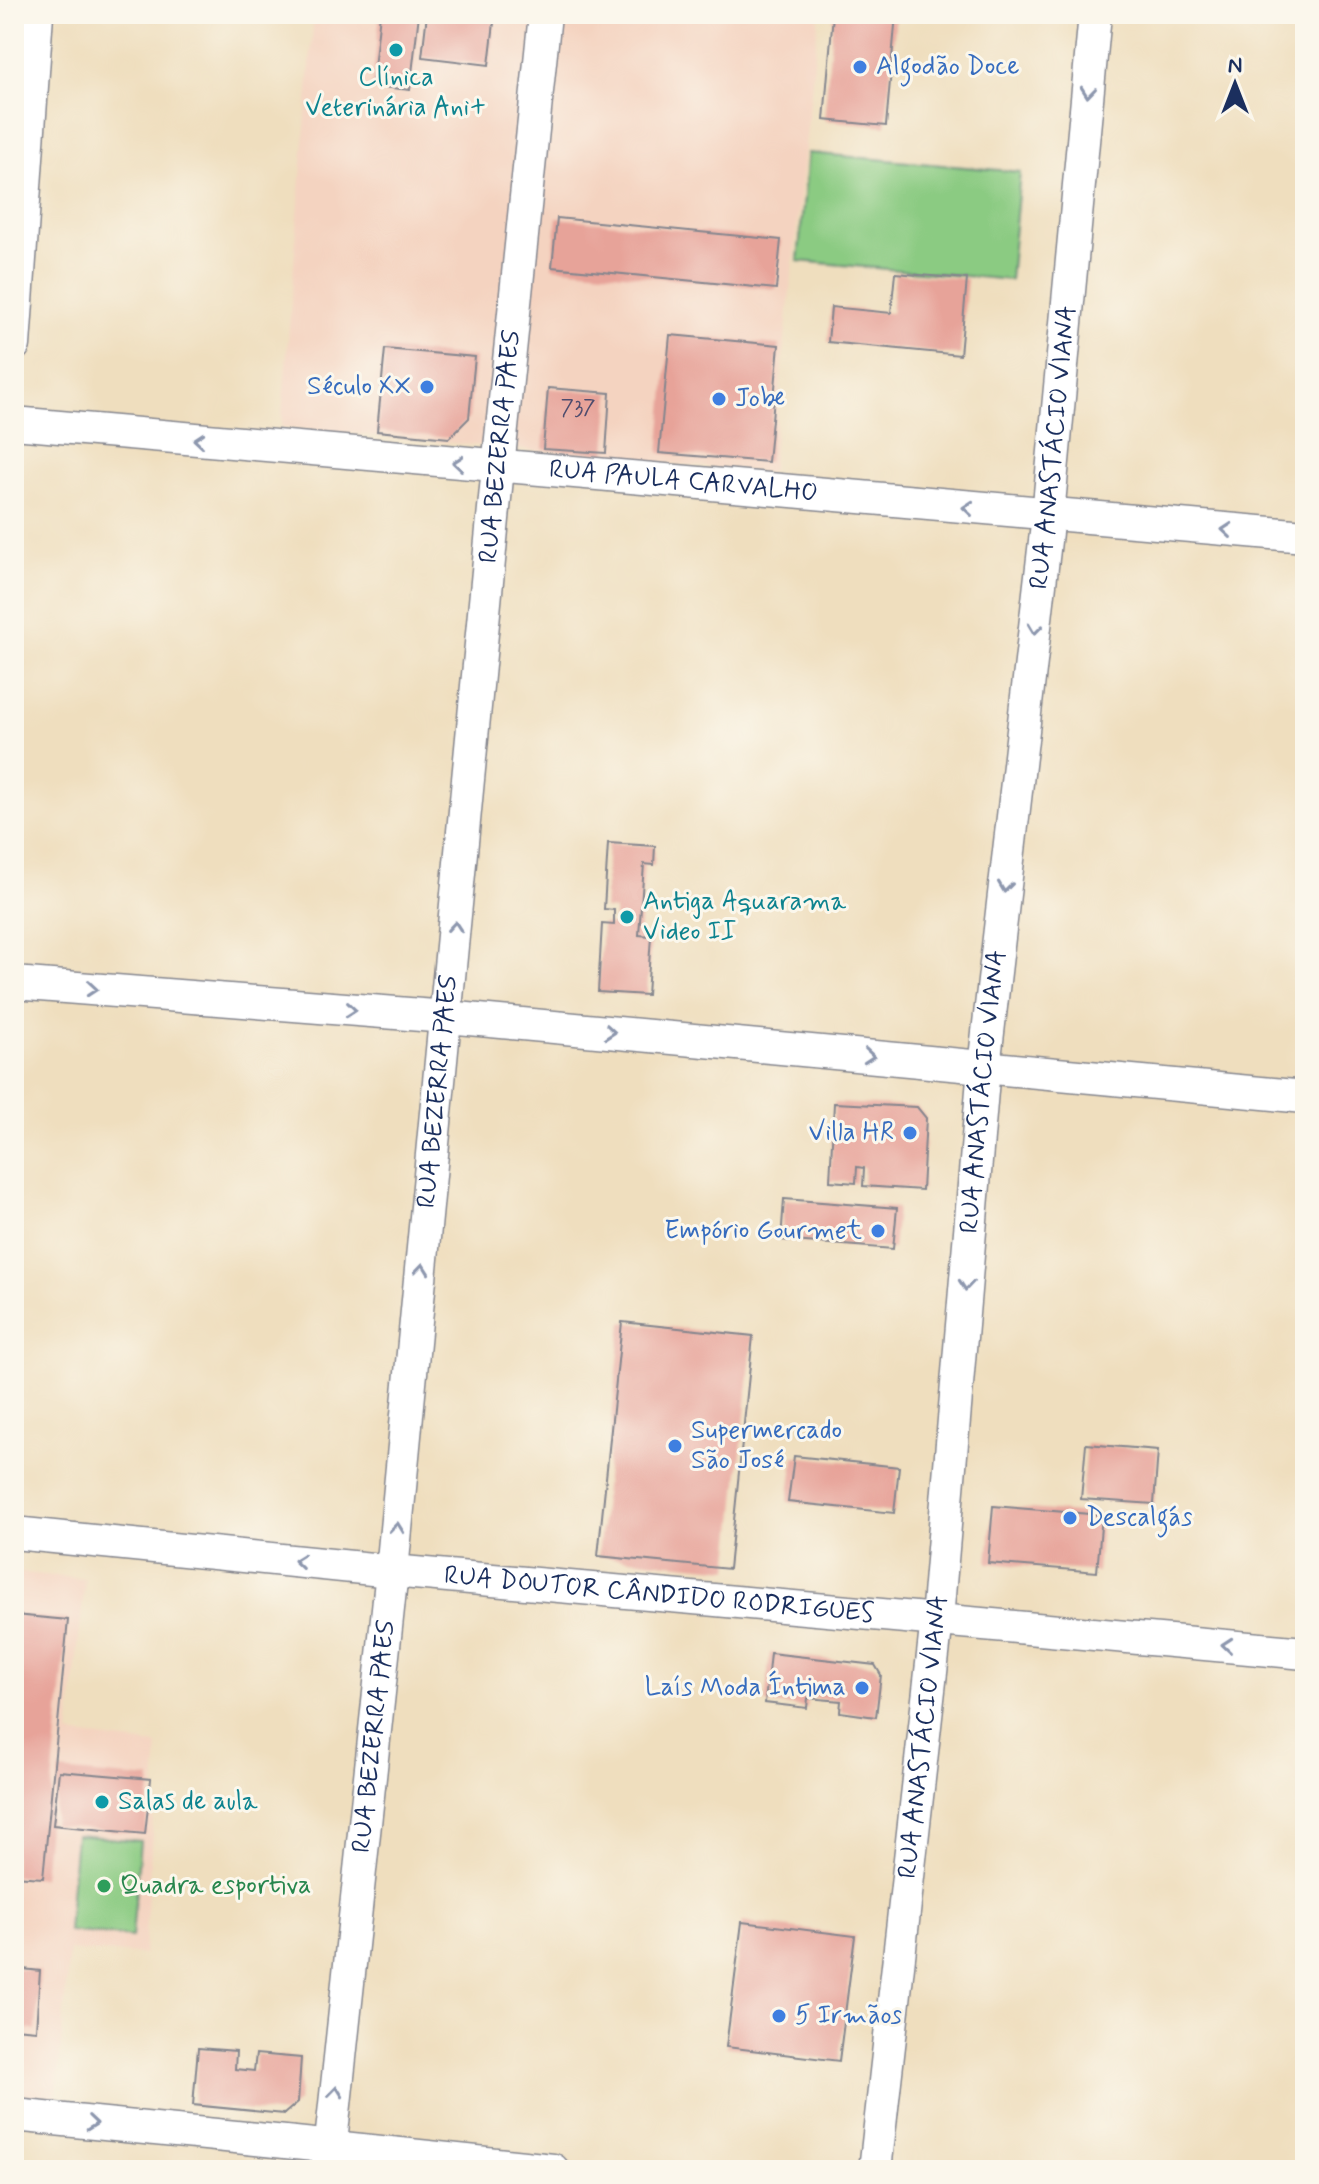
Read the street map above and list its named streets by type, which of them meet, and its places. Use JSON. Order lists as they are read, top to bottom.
{
  "streets": {
    "street": [
      "RUA BEZERRA PAES",
      "RUA ANASTÁCIO VIANA",
      "RUA PAULA CARVALHO",
      "RUA DOUTOR CÂNDIDO RODRIGUES"
    ]
  },
  "crossings": [
    ["RUA BEZERRA PAES", "RUA PAULA CARVALHO"],
    ["RUA BEZERRA PAES", "RUA DOUTOR CÂNDIDO RODRIGUES"],
    ["RUA ANASTÁCIO VIANA", "RUA PAULA CARVALHO"],
    ["RUA ANASTÁCIO VIANA", "RUA DOUTOR CÂNDIDO RODRIGUES"]
  ],
  "one_way": [
    "RUA BEZERRA PAES",
    "RUA ANASTÁCIO VIANA",
    "RUA PAULA CARVALHO",
    "RUA DOUTOR CÂNDIDO RODRIGUES"
  ],
  "places": [
    "Clínica Veterinária Ani+",
    "Algodão Doce",
    "Século XX",
    "Jobe",
    "Antiga Aquarama Video II",
    "Villa HR",
    "Empório Gourmet",
    "Supermercado São José",
    "Descalgás",
    "Laís Moda Íntima",
    "Salas de aula",
    "Quadra esportiva",
    "5 Irmãos"
  ],
  "house_numbers": ["737"],
  "north": "top"
}
